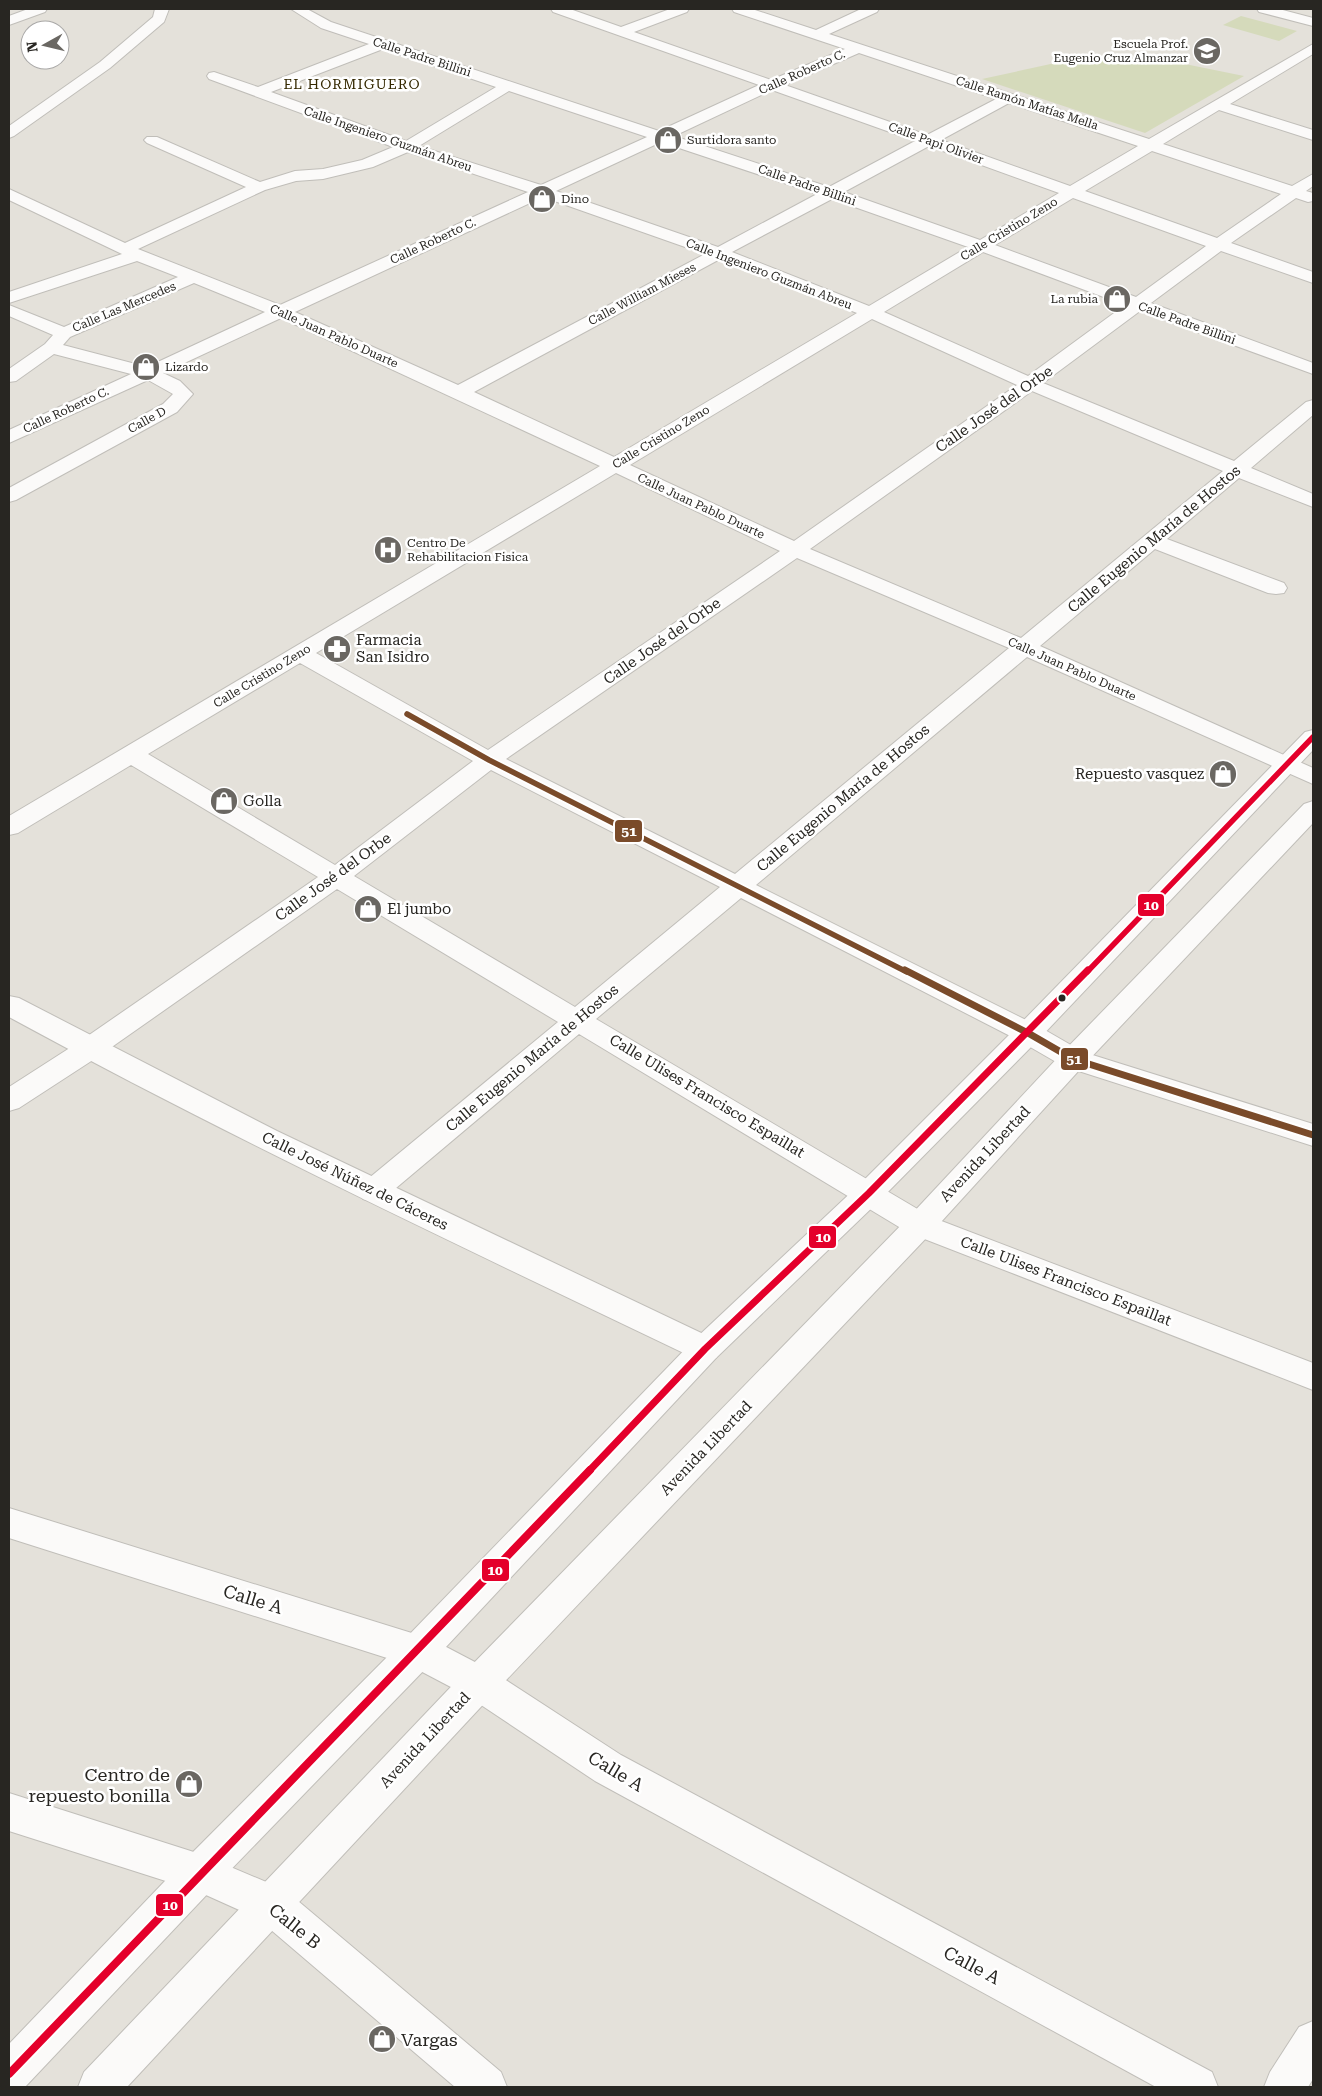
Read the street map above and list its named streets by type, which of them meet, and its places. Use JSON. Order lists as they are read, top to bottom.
{
  "streets": {
    "street": [
      "Calle Padre Billini",
      "Calle Roberto C.",
      "Calle Ramón Matías Mella",
      "Calle Ingeniero Guzmán Abreu",
      "Calle Papi Olivier",
      "Calle Cristino Zeno",
      "Calle William Mieses",
      "Calle Las Mercedes",
      "Calle Juan Pablo Duarte",
      "Calle José del Orbe",
      "Calle D",
      "Calle Eugenio María de Hostos",
      "Calle Ulises Francisco Espaillat",
      "Avenida Libertad",
      "Calle José Núñez de Cáceres",
      "Calle A",
      "Calle B"
    ]
  },
  "crossings": [
    ["Calle Padre Billini", "Calle Roberto C."],
    ["Calle Padre Billini", "Calle Cristino Zeno"],
    ["Calle Padre Billini", "Calle William Mieses"],
    ["Calle Padre Billini", "Calle José del Orbe"],
    ["Calle Roberto C.", "Calle Ramón Matías Mella"],
    ["Calle Roberto C.", "Calle Ingeniero Guzmán Abreu"],
    ["Calle Roberto C.", "Calle Papi Olivier"],
    ["Calle Roberto C.", "Calle Juan Pablo Duarte"],
    ["Calle Roberto C.", "Calle D"],
    ["Calle Ramón Matías Mella", "Calle Cristino Zeno"],
    ["Calle Ramón Matías Mella", "Calle William Mieses"],
    ["Calle Ramón Matías Mella", "Calle José del Orbe"],
    ["Calle Ingeniero Guzmán Abreu", "Calle Cristino Zeno"],
    ["Calle Ingeniero Guzmán Abreu", "Calle William Mieses"],
    ["Calle Ingeniero Guzmán Abreu", "Calle José del Orbe"],
    ["Calle Ingeniero Guzmán Abreu", "Calle Eugenio María de Hostos"],
    ["Calle Papi Olivier", "Calle Cristino Zeno"],
    ["Calle Papi Olivier", "Calle William Mieses"],
    ["Calle Papi Olivier", "Calle José del Orbe"],
    ["Calle Cristino Zeno", "Calle Juan Pablo Duarte"],
    ["Calle Cristino Zeno", "Calle Ulises Francisco Espaillat"],
    ["Calle William Mieses", "Calle Juan Pablo Duarte"],
    ["Calle Las Mercedes", "Calle Juan Pablo Duarte"],
    ["Calle Las Mercedes", "Calle D"],
    ["Calle Juan Pablo Duarte", "Calle José del Orbe"],
    ["Calle Juan Pablo Duarte", "Calle Eugenio María de Hostos"],
    ["Calle José del Orbe", "Calle Ulises Francisco Espaillat"],
    ["Calle José del Orbe", "Calle José Núñez de Cáceres"],
    ["Calle Eugenio María de Hostos", "Calle Ulises Francisco Espaillat"],
    ["Calle Eugenio María de Hostos", "Calle José Núñez de Cáceres"],
    ["Calle Ulises Francisco Espaillat", "Avenida Libertad"],
    ["Avenida Libertad", "Calle A"],
    ["Avenida Libertad", "Calle B"]
  ],
  "districts": ["EL HORMIGUERO"],
  "places": {
    "school or university": ["Escuela Prof. Eugenio Cruz Almanzar"],
    "shop": [
      "Surtidora santo",
      "Dino",
      "La rubia",
      "Lizardo",
      "Repuesto vasquez",
      "Golla",
      "El jumbo",
      "Centro de repuesto bonilla",
      "Vargas"
    ],
    "hospital": ["Centro De Rehabilitacion Fisica"],
    "pharmacy": ["Farmacia San Isidro"]
  },
  "lines": ["transit line 51", "transit line 10"],
  "north": "left"
}
